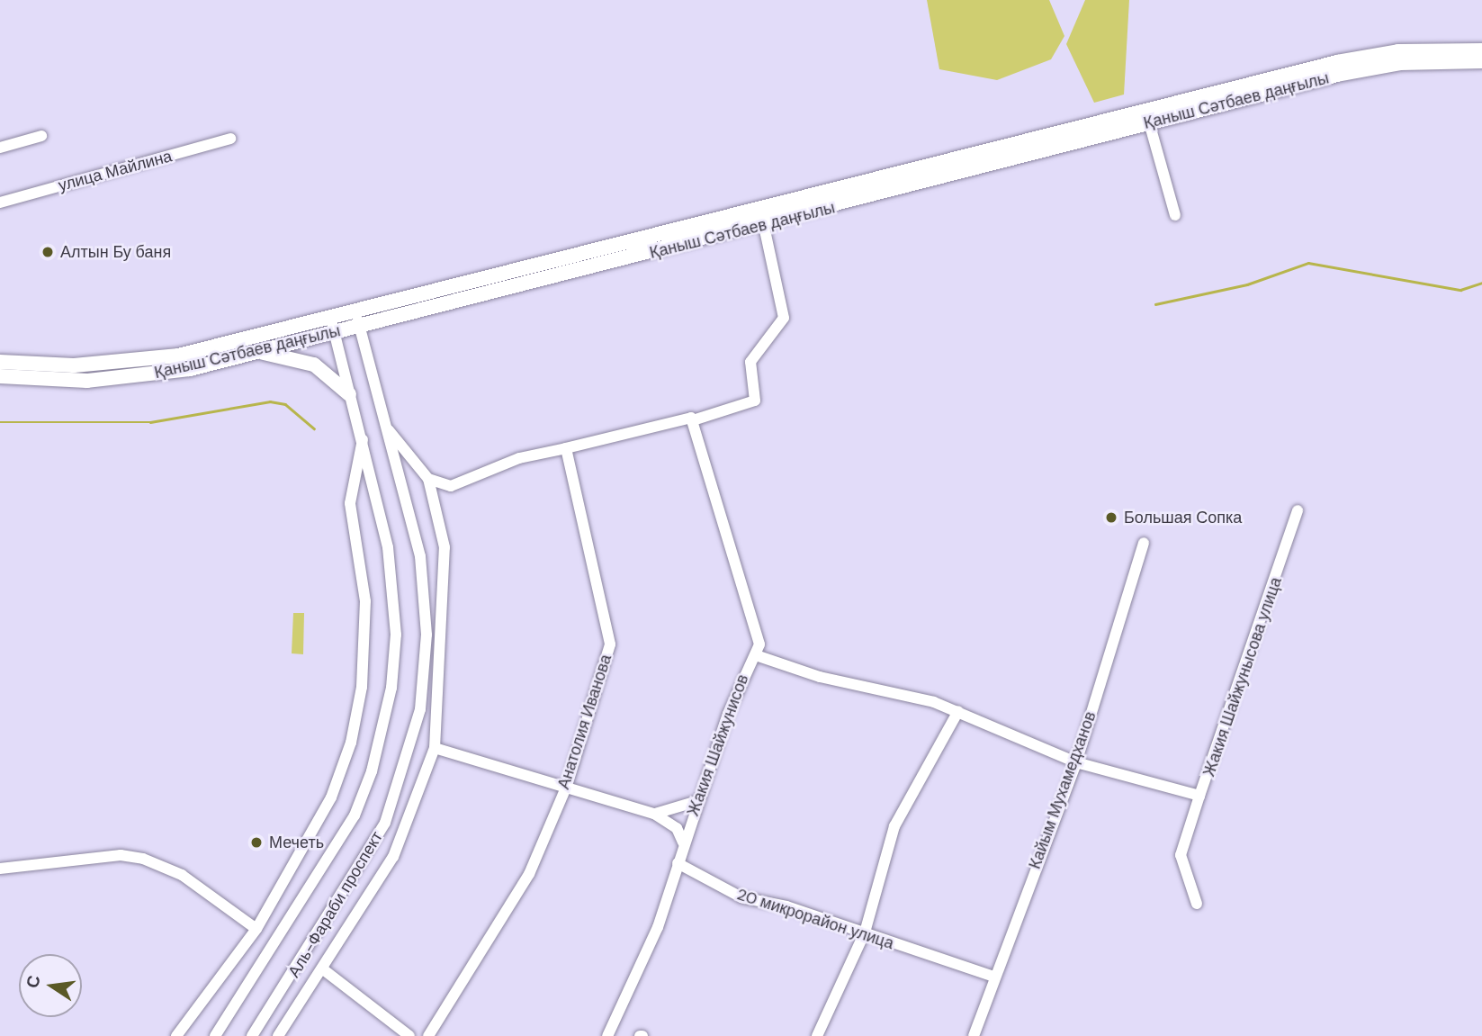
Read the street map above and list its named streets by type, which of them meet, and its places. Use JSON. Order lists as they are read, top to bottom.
{
  "streets": {
    "main road": ["Қаныш Сәтбаев даңғылы"],
    "street": [
      "улица Майлина",
      "Жакия Шайжунысова улица",
      "Анатолия Иванова",
      "Жакия Шайжунисов",
      "Кайым Мухамедханов",
      "Аль-Фараби проспект",
      "20 микрорайон улица"
    ]
  },
  "crossings": [
    ["Қаныш Сәтбаев даңғылы", "Аль-Фараби проспект"],
    ["Жакия Шайжунысова улица", "Жакия Шайжунисов"],
    ["Жакия Шайжунысова улица", "Кайым Мухамедханов"],
    ["Жакия Шайжунисов", "20 микрорайон улица"],
    ["Кайым Мухамедханов", "20 микрорайон улица"]
  ],
  "places": ["Алтын Бу баня", "Большая Сопка", "Мечеть"],
  "north": "left"
}
